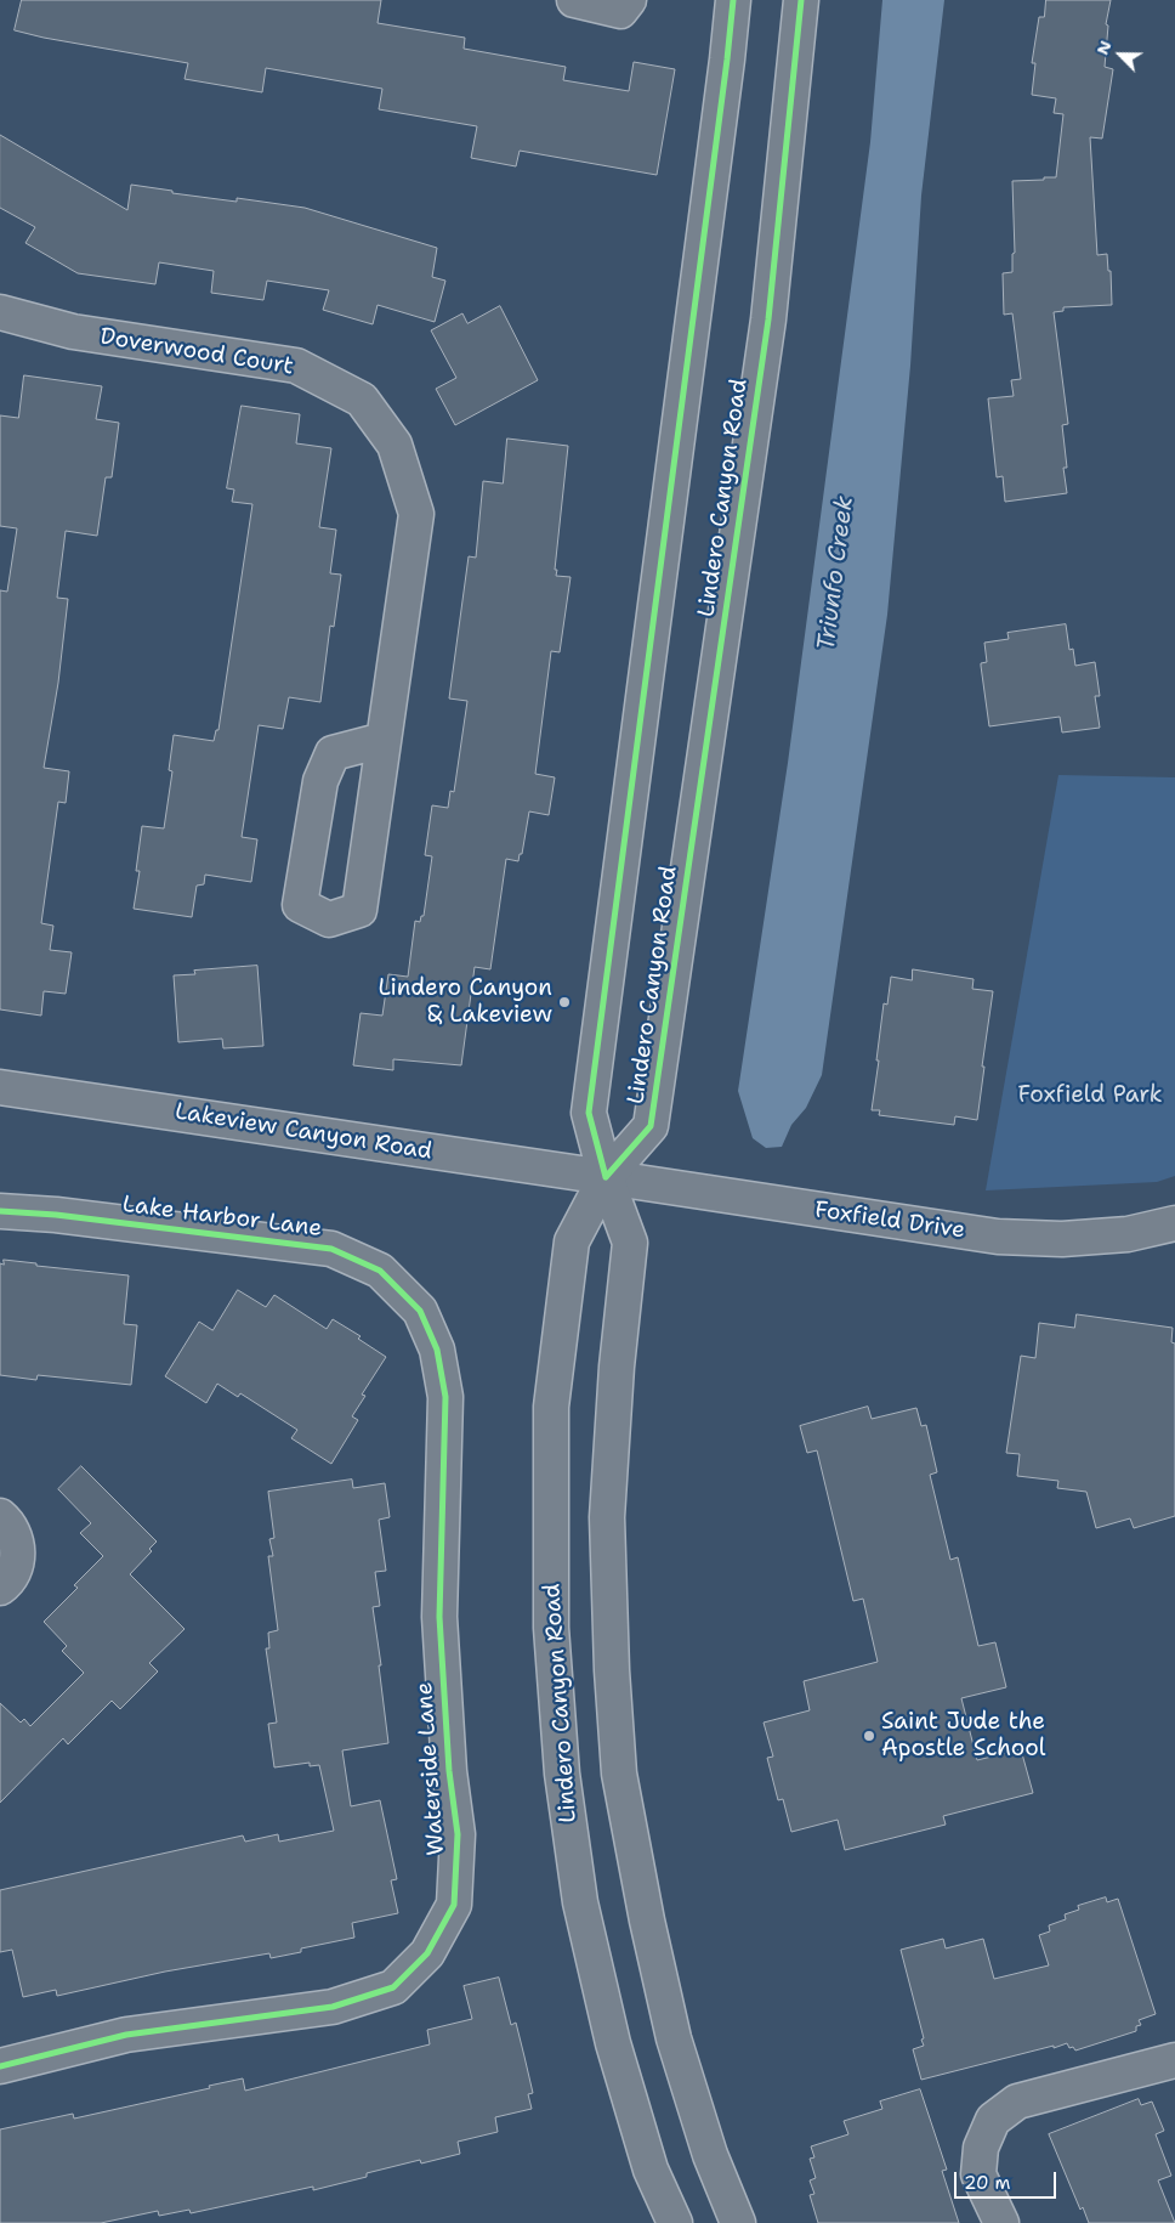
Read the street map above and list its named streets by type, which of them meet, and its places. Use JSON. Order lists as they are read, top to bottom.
{
  "streets": {
    "street": [
      "Doverwood Court",
      "Lindero Canyon Road",
      "Lakeview Canyon Road",
      "Lake Harbor Lane",
      "Foxfield Drive",
      "Waterside Lane"
    ]
  },
  "crossings": [
    ["Lindero Canyon Road", "Lakeview Canyon Road"],
    ["Lindero Canyon Road", "Foxfield Drive"],
    ["Lakeview Canyon Road", "Foxfield Drive"],
    ["Lake Harbor Lane", "Waterside Lane"]
  ],
  "water": ["Triunfo Creek"],
  "parks": ["Foxfield Park"],
  "places": ["Lindero Canyon & Lakeview", "Saint Jude the Apostle School"],
  "scale_bar": "20 m",
  "north": "top left"
}
